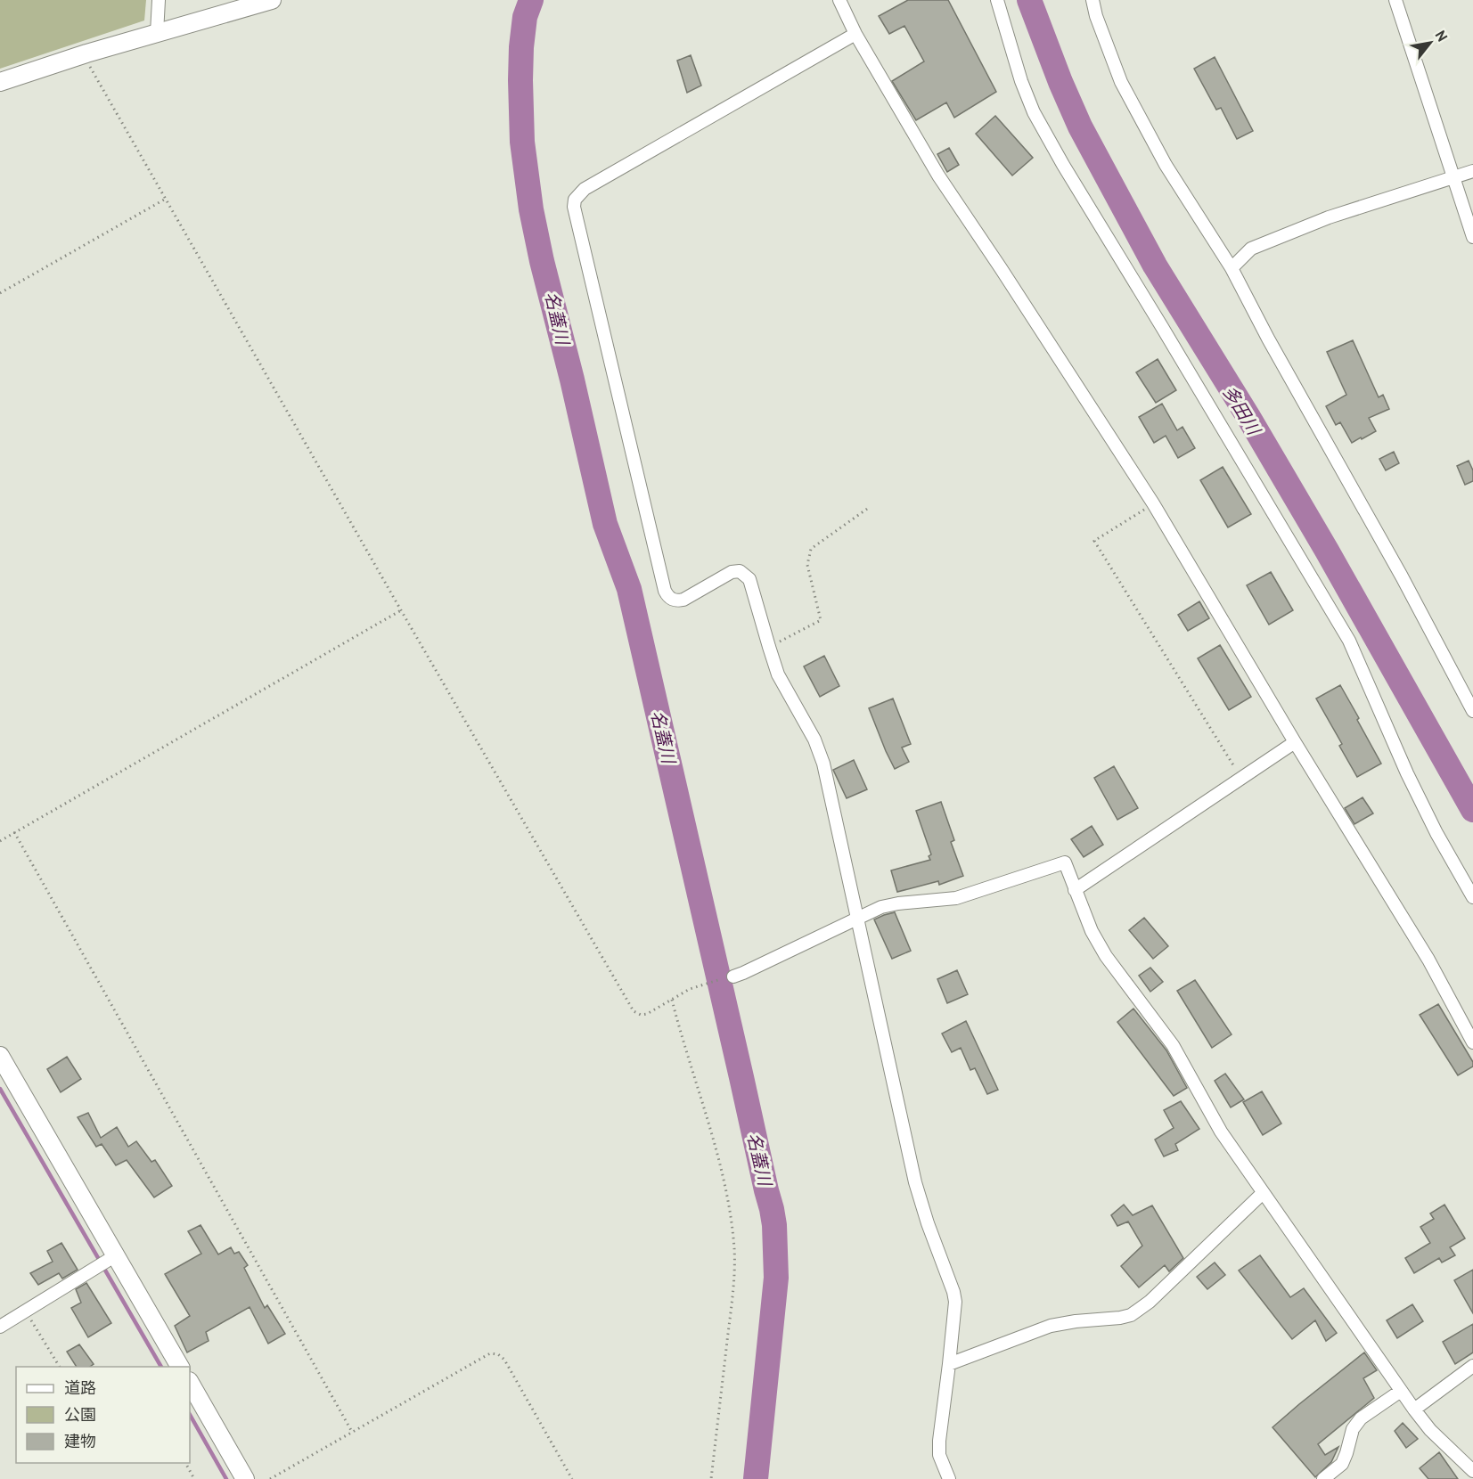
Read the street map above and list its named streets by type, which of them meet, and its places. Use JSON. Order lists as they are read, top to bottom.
{
  "water": ["名蓋川", "多田川"],
  "legend": ["道路", "公園", "建物"],
  "north": "top right"
}
